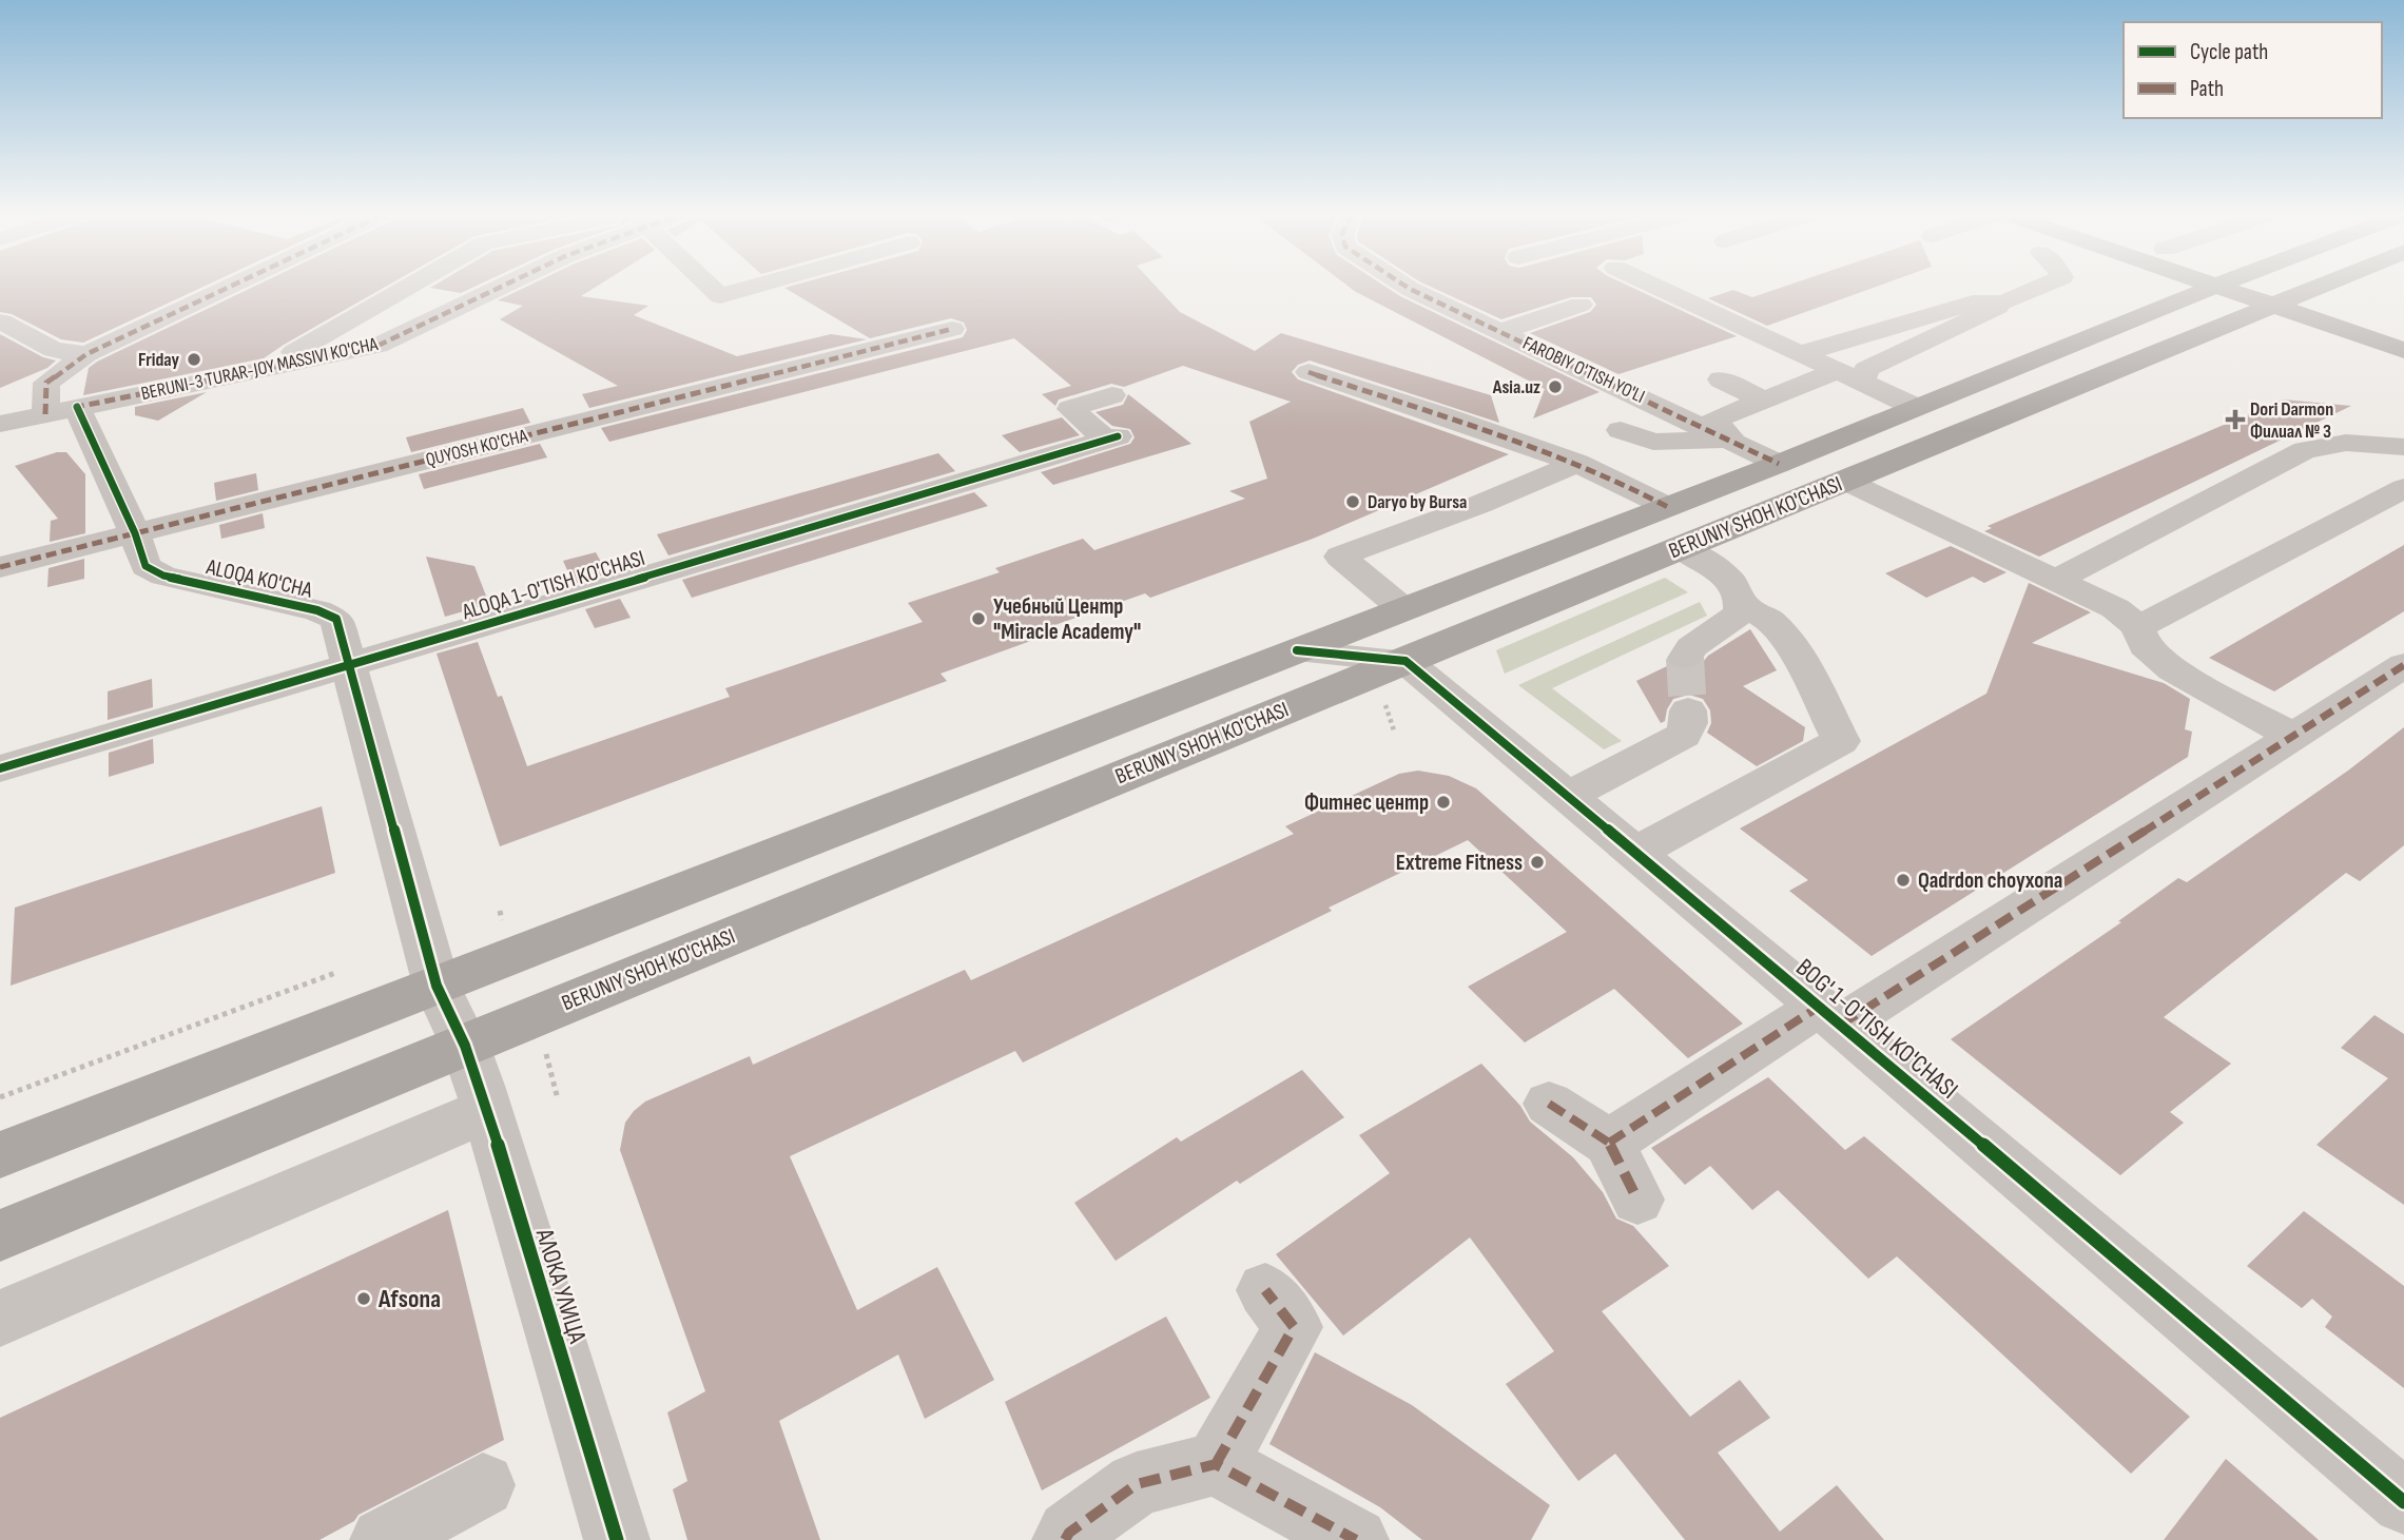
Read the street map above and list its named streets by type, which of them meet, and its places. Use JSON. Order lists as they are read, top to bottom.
{
  "streets": {
    "main road": ["BERUNIY SHOH KO'CHASI"],
    "street": [
      "BERUNI-3 TURAR-JOY MASSIVI KO'CHA",
      "FAROBIY O'TISH YO'LI",
      "QUYOSH KO'CHA",
      "ALOQA KO'CHA",
      "ALOQA 1-O'TISH KO'CHASI",
      "BOG' 1-O'TISH KO'CHASI",
      "АЛОКА УЛИЦА"
    ]
  },
  "crossings": [
    ["BERUNI-3 TURAR-JOY MASSIVI KO'CHA", "ALOQA KO'CHA"],
    ["FAROBIY O'TISH YO'LI", "BERUNIY SHOH KO'CHASI"],
    ["QUYOSH KO'CHA", "ALOQA KO'CHA"],
    ["BERUNIY SHOH KO'CHASI", "ALOQA KO'CHA"],
    ["BERUNIY SHOH KO'CHASI", "BOG' 1-O'TISH KO'CHASI"],
    ["BERUNIY SHOH KO'CHASI", "АЛОКА УЛИЦА"],
    ["ALOQA KO'CHA", "ALOQA 1-O'TISH KO'CHASI"],
    ["ALOQA KO'CHA", "АЛОКА УЛИЦА"]
  ],
  "places": {
    "other": [
      "Friday",
      "Asia.uz",
      "Daryo by Bursa",
      "Учебный Центр \"Miracle Academy\"",
      "Фитнес центр",
      "Extreme Fitness",
      "Qadrdon choyxona",
      "Afsona"
    ],
    "health": ["Dori Darmon Филиал № 3"]
  },
  "legend": ["Cycle path", "Path"]
}
